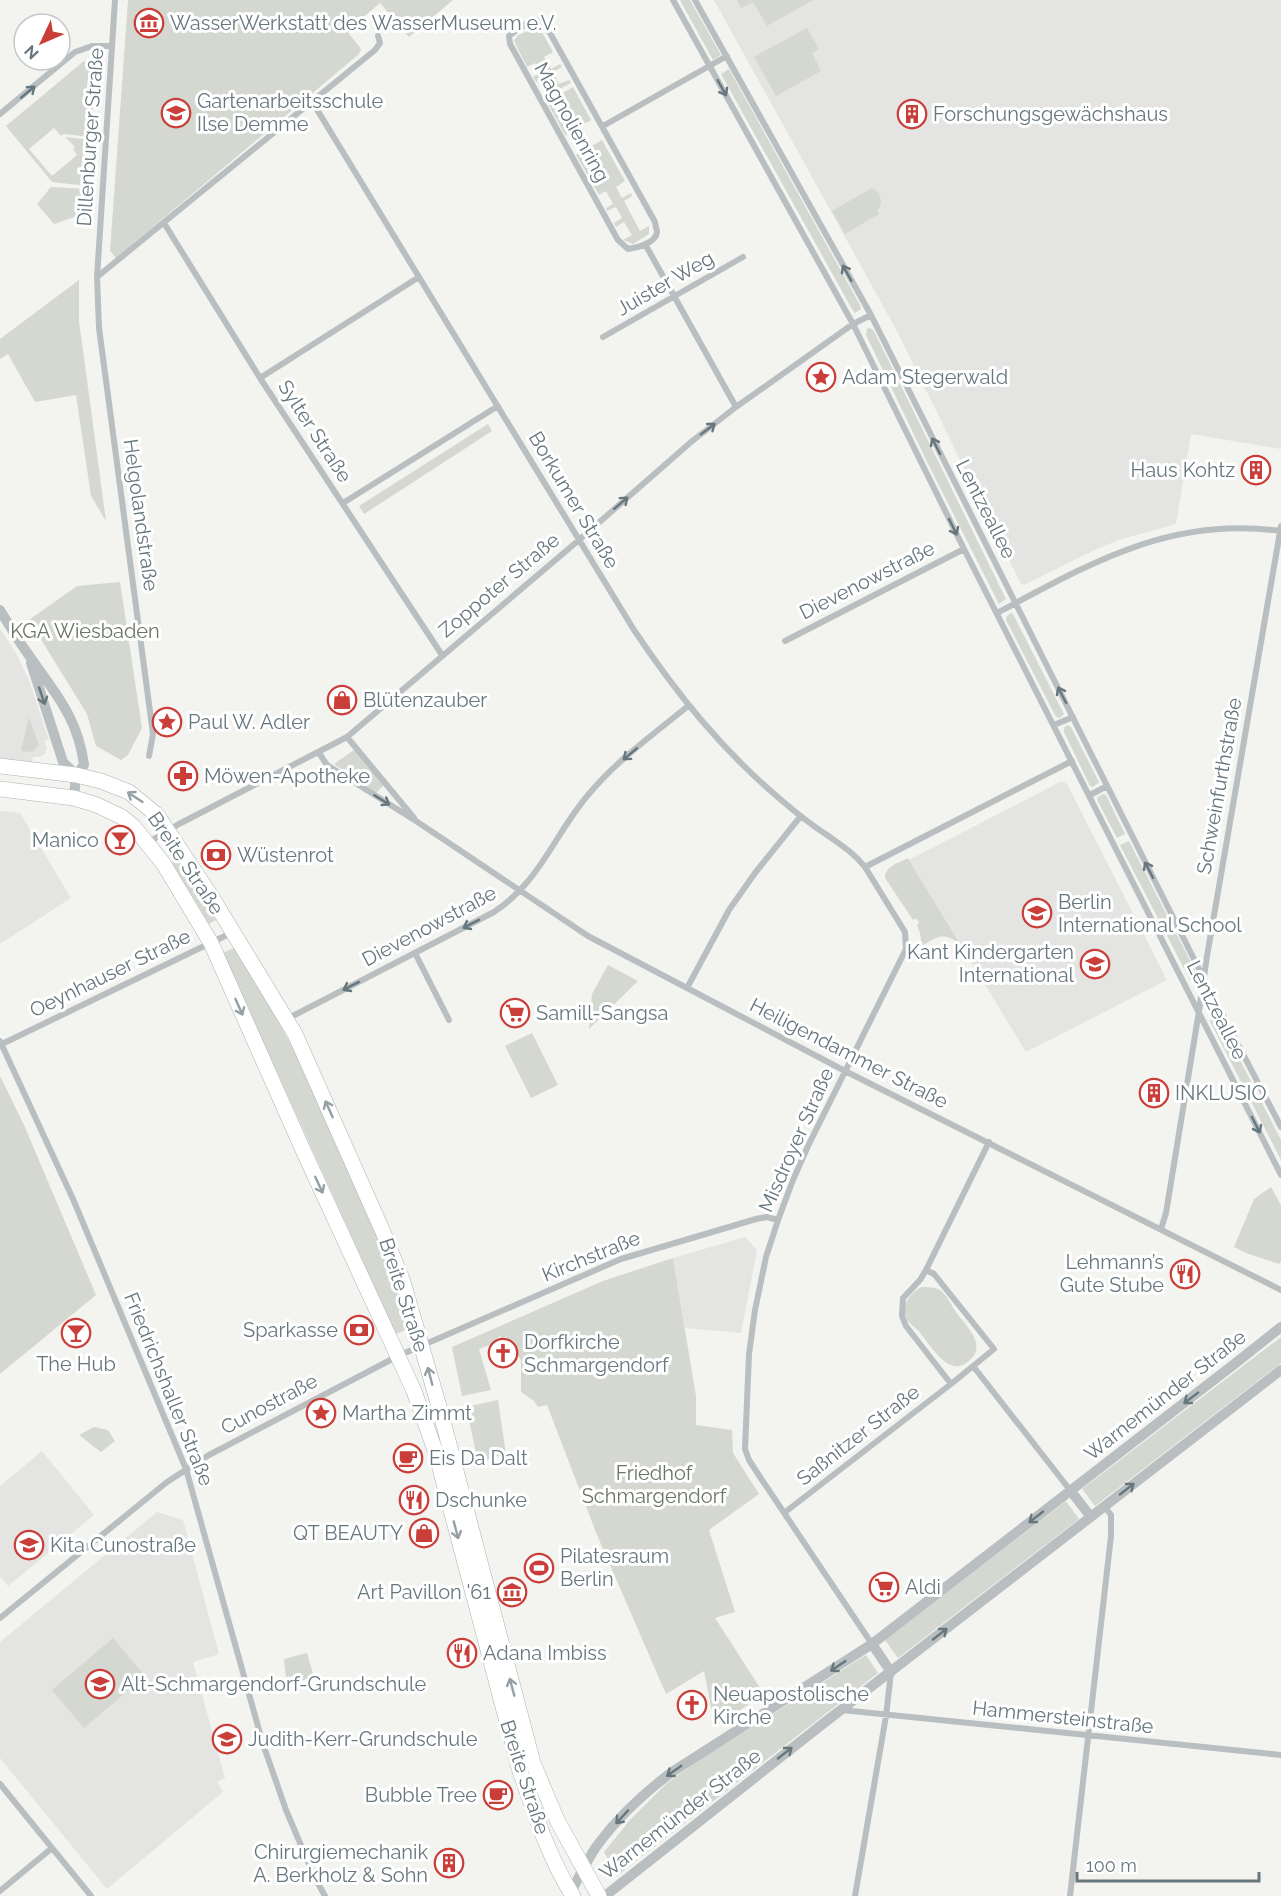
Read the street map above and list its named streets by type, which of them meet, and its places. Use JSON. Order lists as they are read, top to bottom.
{
  "streets": {
    "main road": ["Breite Straße"],
    "street": [
      "Magnolienring",
      "Dillenburger Straße",
      "Juister Weg",
      "Sylter Straße",
      "Borkumer Straße",
      "Lentzeallee",
      "Helgolandstraße",
      "Dievenowstraße",
      "Zoppoter Straße",
      "Schweinfurthstraße",
      "Oeynhauser Straße",
      "Heiligendammer Straße",
      "Misdroyer Straße",
      "Kirchstraße",
      "Friedrichshaller Straße",
      "Warnemünder Straße",
      "Cunostraße",
      "Saßnitzer Straße",
      "Hammersteinstraße"
    ]
  },
  "crossings": [
    ["Magnolienring", "Lentzeallee"],
    ["Dillenburger Straße", "Helgolandstraße"],
    ["Sylter Straße", "Zoppoter Straße"],
    ["Borkumer Straße", "Dievenowstraße"],
    ["Borkumer Straße", "Zoppoter Straße"],
    ["Borkumer Straße", "Misdroyer Straße"],
    ["Lentzeallee", "Dievenowstraße"],
    ["Lentzeallee", "Zoppoter Straße"],
    ["Lentzeallee", "Schweinfurthstraße"],
    ["Dievenowstraße", "Breite Straße"],
    ["Dievenowstraße", "Heiligendammer Straße"],
    ["Zoppoter Straße", "Breite Straße"],
    ["Zoppoter Straße", "Heiligendammer Straße"],
    ["Schweinfurthstraße", "Heiligendammer Straße"],
    ["Breite Straße", "Oeynhauser Straße"],
    ["Breite Straße", "Kirchstraße"],
    ["Breite Straße", "Warnemünder Straße"],
    ["Breite Straße", "Cunostraße"],
    ["Oeynhauser Straße", "Friedrichshaller Straße"],
    ["Heiligendammer Straße", "Misdroyer Straße"],
    ["Misdroyer Straße", "Kirchstraße"],
    ["Misdroyer Straße", "Warnemünder Straße"],
    ["Misdroyer Straße", "Saßnitzer Straße"],
    ["Kirchstraße", "Cunostraße"],
    ["Friedrichshaller Straße", "Cunostraße"],
    ["Warnemünder Straße", "Hammersteinstraße"]
  ],
  "one_way": ["Dievenowstraße"],
  "parks": ["KGA Wiesbaden", "Friedhof Schmargendorf"],
  "places": {
    "museum": ["WasserWerkstatt des WasserMuseum e.V.", "Art Pavillon '61"],
    "school or university": [
      "Gartenarbeitsschule Ilse Demme",
      "Berlin International School",
      "Kant Kindergarten International",
      "Kita Cunostraße",
      "Alt-Schmargendorf-Grundschule",
      "Judith-Kerr-Grundschule"
    ],
    "building": [
      "Forschungsgewächshaus",
      "Haus Kohtz",
      "INKLUSIO",
      "Chirurgiemechanik A. Berkholz & Sohn"
    ],
    "place": ["Adam Stegerwald", "Paul W. Adler", "Martha Zimmt"],
    "shop": ["Blütenzauber", "QT BEAUTY"],
    "pharmacy": ["Möwen-Apotheke"],
    "bar": ["Manico", "The Hub"],
    "bank": ["Wüstenrot", "Sparkasse"],
    "supermarket": ["Samill-Sangsa", "Aldi"],
    "restaurant": ["Lehmann’s Gute Stube", "Dschunke", "Adana Imbiss"],
    "church": ["Dorfkirche Schmargendorf", "Neuapostolische Kirche"],
    "cafe": ["Eis Da Dalt", "Bubble Tree"],
    "sports": ["Pilatesraum Berlin"]
  },
  "scale_bar": "100 m",
  "north": "bottom left"
}
